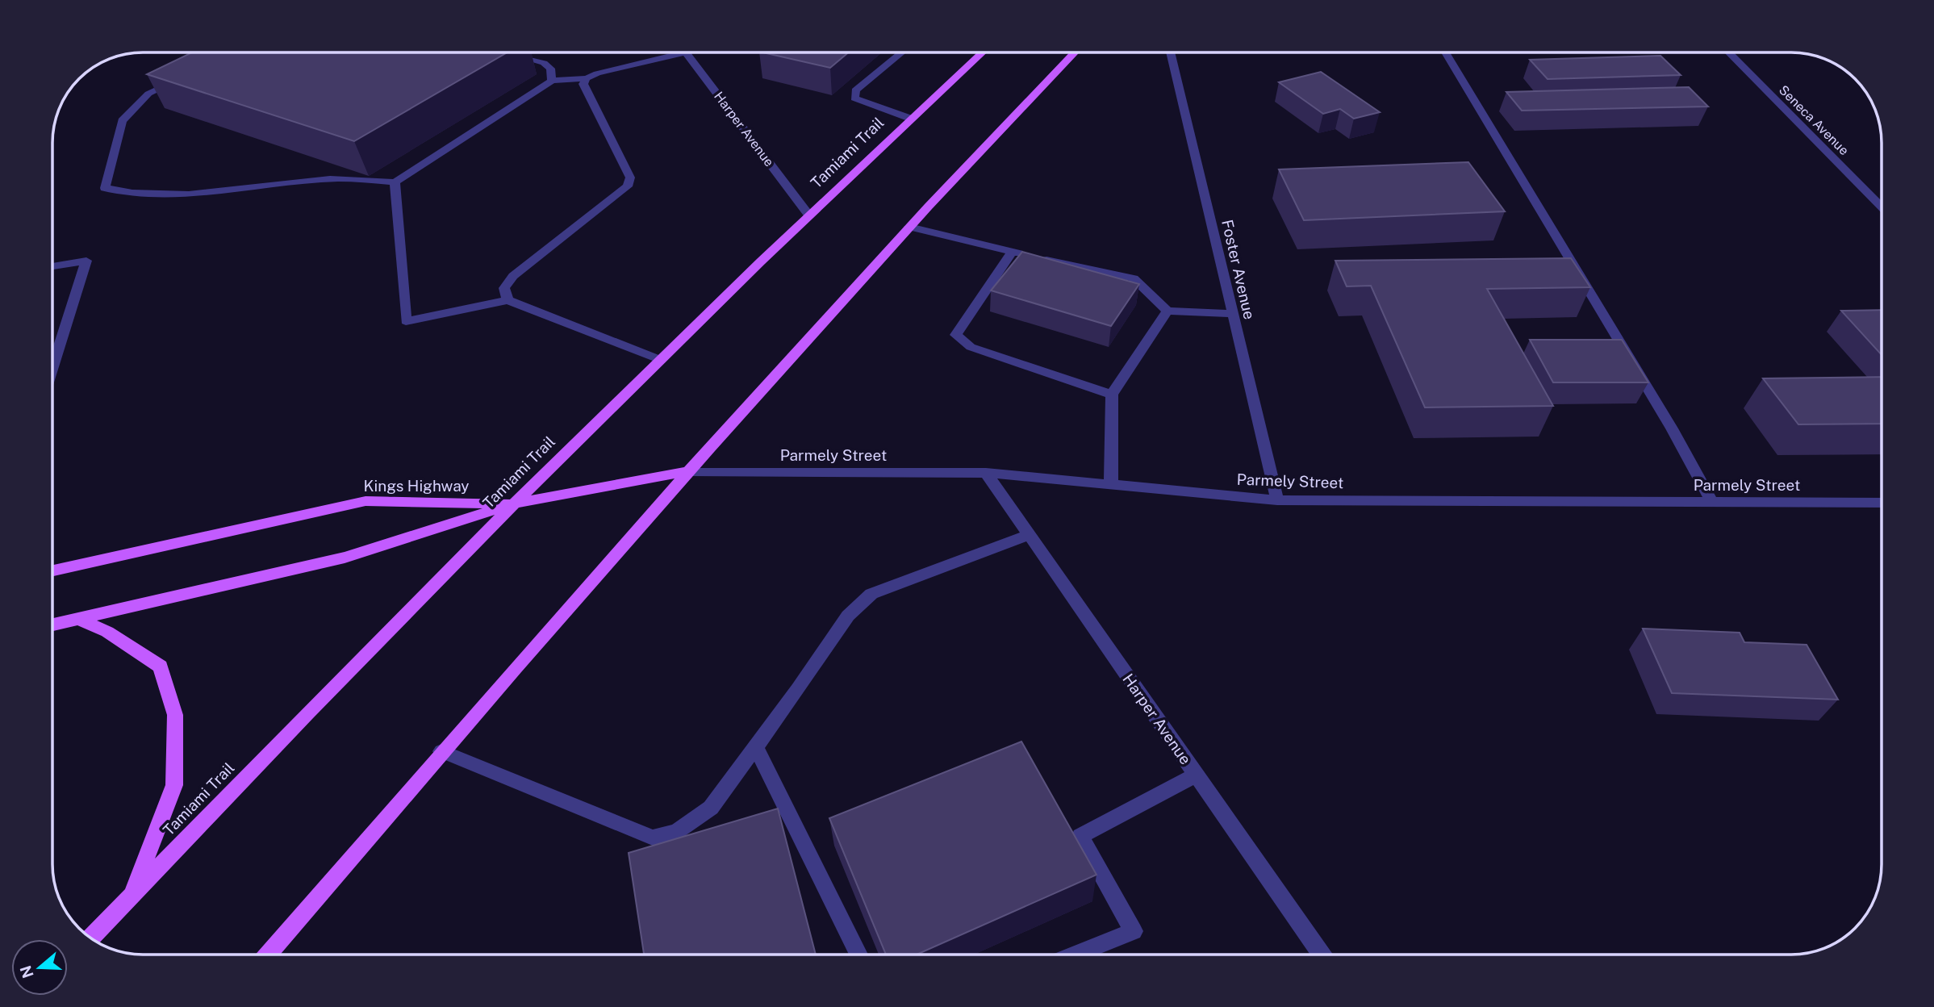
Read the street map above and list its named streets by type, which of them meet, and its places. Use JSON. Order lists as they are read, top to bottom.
{
  "streets": {
    "main road": ["Tamiami Trail", "Kings Highway"],
    "street": [
      "Seneca Avenue",
      "Harper Avenue",
      "Foster Avenue",
      "Parmely Street"
    ]
  },
  "crossings": [
    ["Harper Avenue", "Tamiami Trail"],
    ["Harper Avenue", "Parmely Street"],
    ["Tamiami Trail", "Kings Highway"],
    ["Foster Avenue", "Parmely Street"]
  ],
  "north": "left"
}
